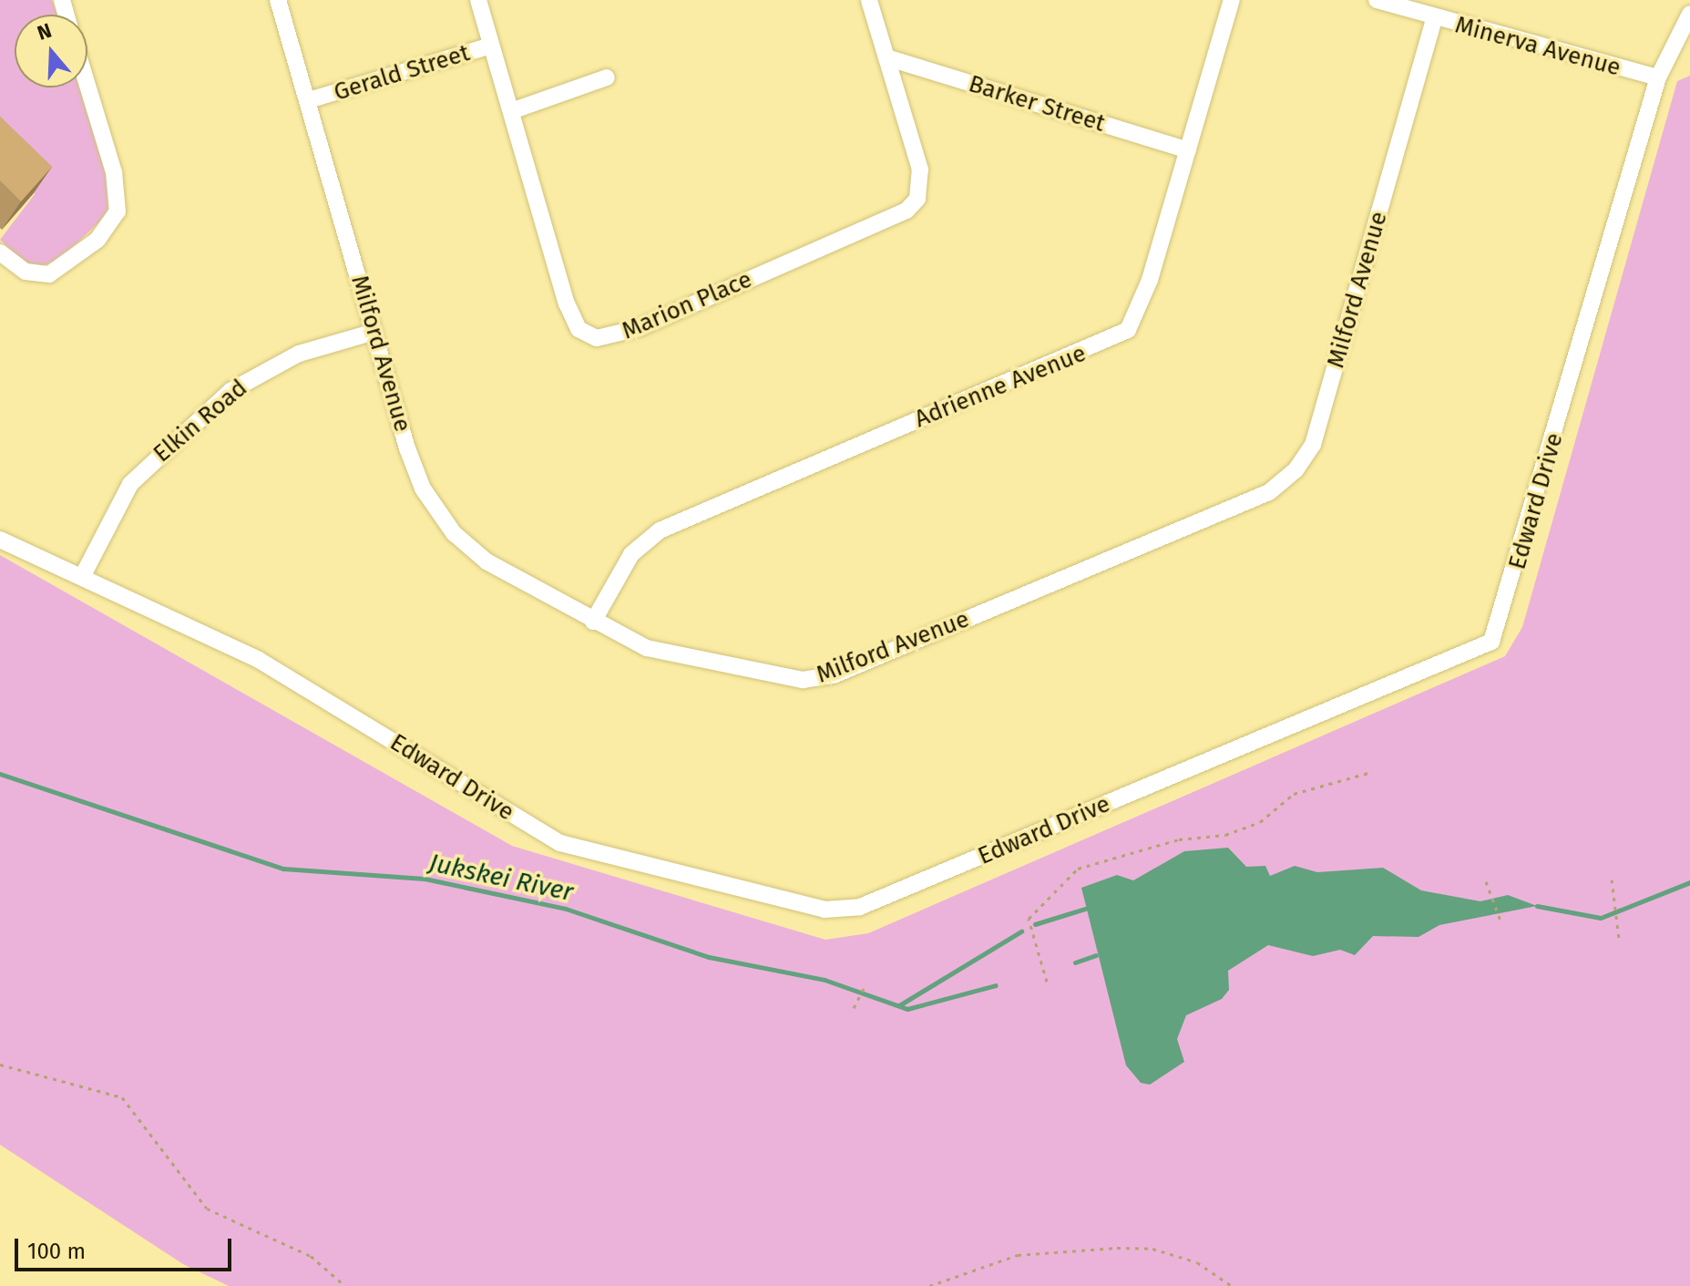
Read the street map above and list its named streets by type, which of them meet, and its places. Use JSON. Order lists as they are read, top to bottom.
{
  "streets": {
    "street": [
      "Minerva Avenue",
      "Gerald Street",
      "Barker Street",
      "Milford Avenue",
      "Marion Place",
      "Adrienne Avenue",
      "Elkin Road",
      "Edward Drive"
    ]
  },
  "crossings": [
    ["Minerva Avenue", "Milford Avenue"],
    ["Minerva Avenue", "Edward Drive"],
    ["Gerald Street", "Milford Avenue"],
    ["Gerald Street", "Marion Place"],
    ["Barker Street", "Marion Place"],
    ["Barker Street", "Adrienne Avenue"],
    ["Milford Avenue", "Adrienne Avenue"],
    ["Milford Avenue", "Elkin Road"],
    ["Elkin Road", "Edward Drive"]
  ],
  "water": ["Jukskei River"],
  "scale_bar": "100 m",
  "north": "top"
}
